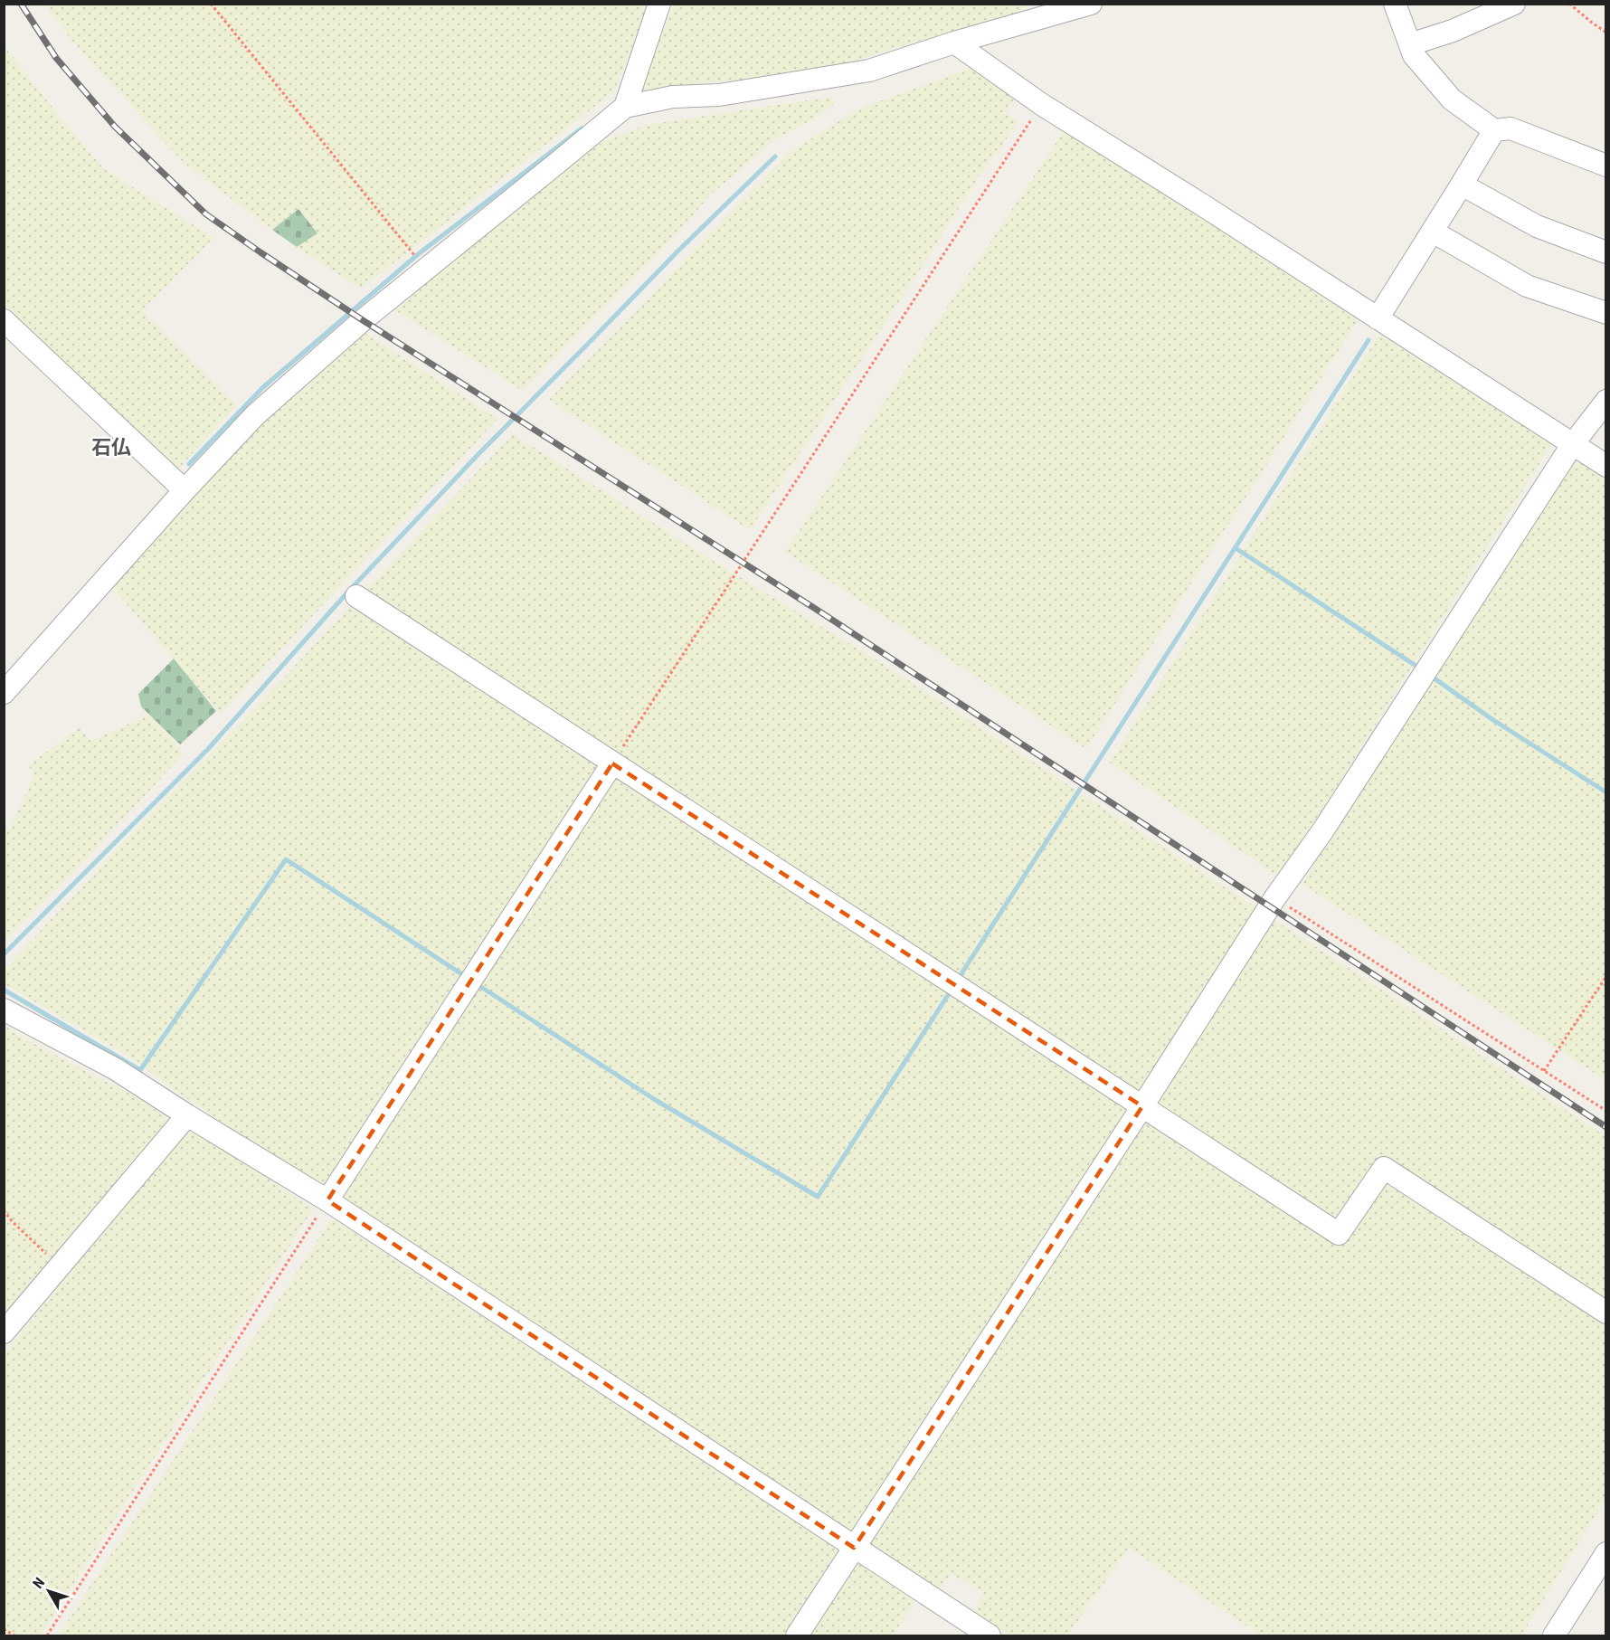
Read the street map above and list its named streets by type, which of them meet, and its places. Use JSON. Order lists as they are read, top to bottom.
{
  "districts": ["石仏"],
  "north": "top left"
}
